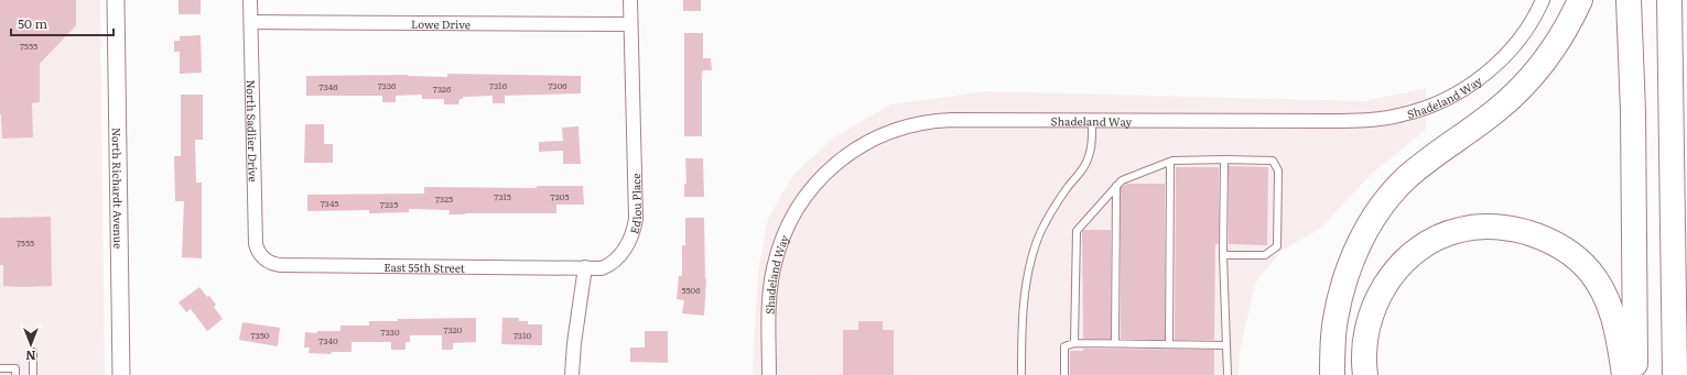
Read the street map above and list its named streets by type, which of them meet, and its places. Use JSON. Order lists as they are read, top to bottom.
{
  "streets": {
    "street": [
      "Lowe Drive",
      "Shadeland Way",
      "North Sadlier Drive",
      "North Richardt Avenue",
      "Edlou Place",
      "East 55th Street"
    ]
  },
  "crossings": [
    ["Lowe Drive", "North Sadlier Drive"],
    ["Lowe Drive", "Edlou Place"],
    ["North Sadlier Drive", "East 55th Street"],
    ["Edlou Place", "East 55th Street"]
  ],
  "house_numbers": [
    "7555",
    "7336",
    "7316",
    "7306",
    "7346",
    "7326",
    "7315",
    "7305",
    "7325",
    "7345",
    "7335",
    "7555",
    "5506",
    "7320",
    "7330",
    "7350",
    "7310",
    "7340"
  ],
  "scale_bar": "50 m",
  "north": "bottom"
}
